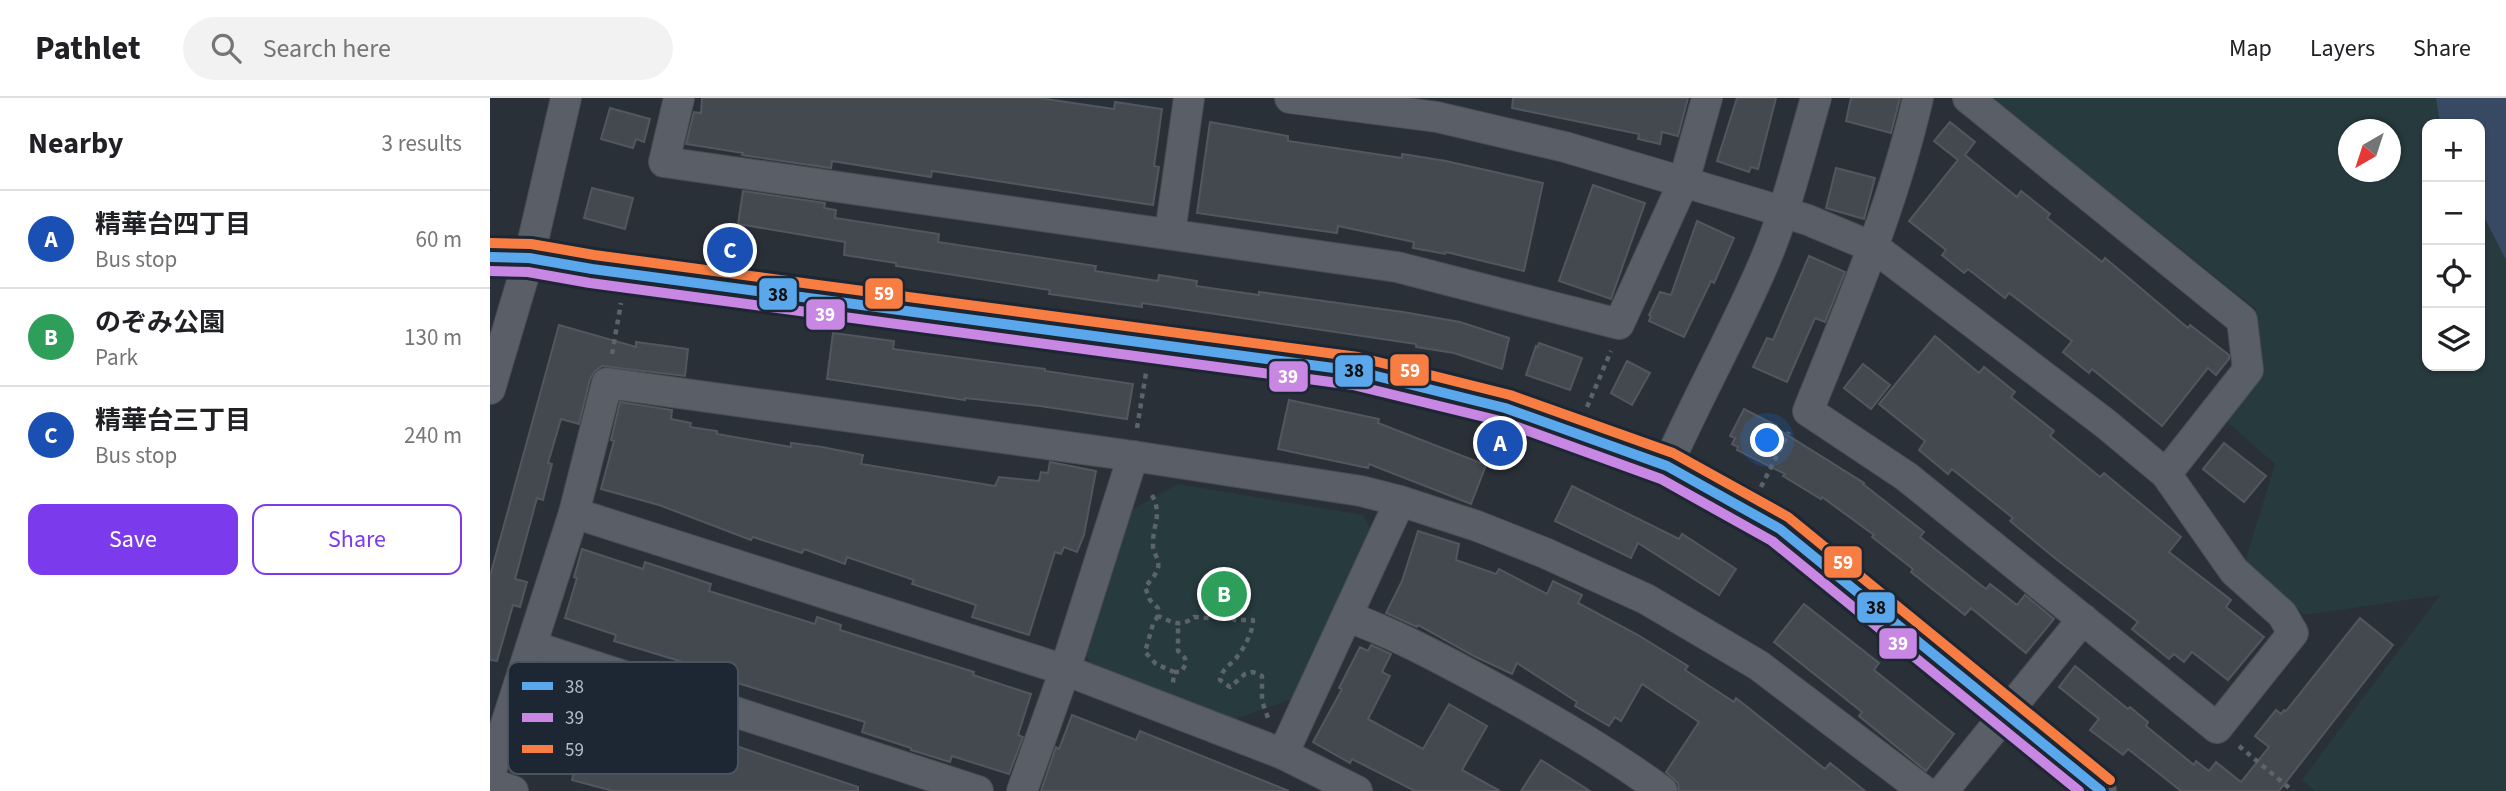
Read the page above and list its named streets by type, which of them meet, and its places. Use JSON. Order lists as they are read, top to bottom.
{
  "lines": ["transit line 59", "transit line 38", "transit line 39"],
  "legend": ["38", "39", "59"],
  "north": "bottom left",
  "page": {
    "header": "Pathlet",
    "search": "Search here",
    "nav": ["Map", "Layers", "Share"],
    "heading": ["Nearby", "3 results"],
    "map_buttons": ["+", "−"],
    "list": [
      {
        "mark": "A",
        "name": "精華台四丁目",
        "note": "Bus stop",
        "value": "60 m"
      },
      {
        "mark": "B",
        "name": "のぞみ公園",
        "note": "Park",
        "value": "130 m"
      },
      {
        "mark": "C",
        "name": "精華台三丁目",
        "note": "Bus stop",
        "value": "240 m"
      }
    ],
    "pins": ["C", "A", "B"],
    "buttons": ["Save", "Share"]
  }
}
